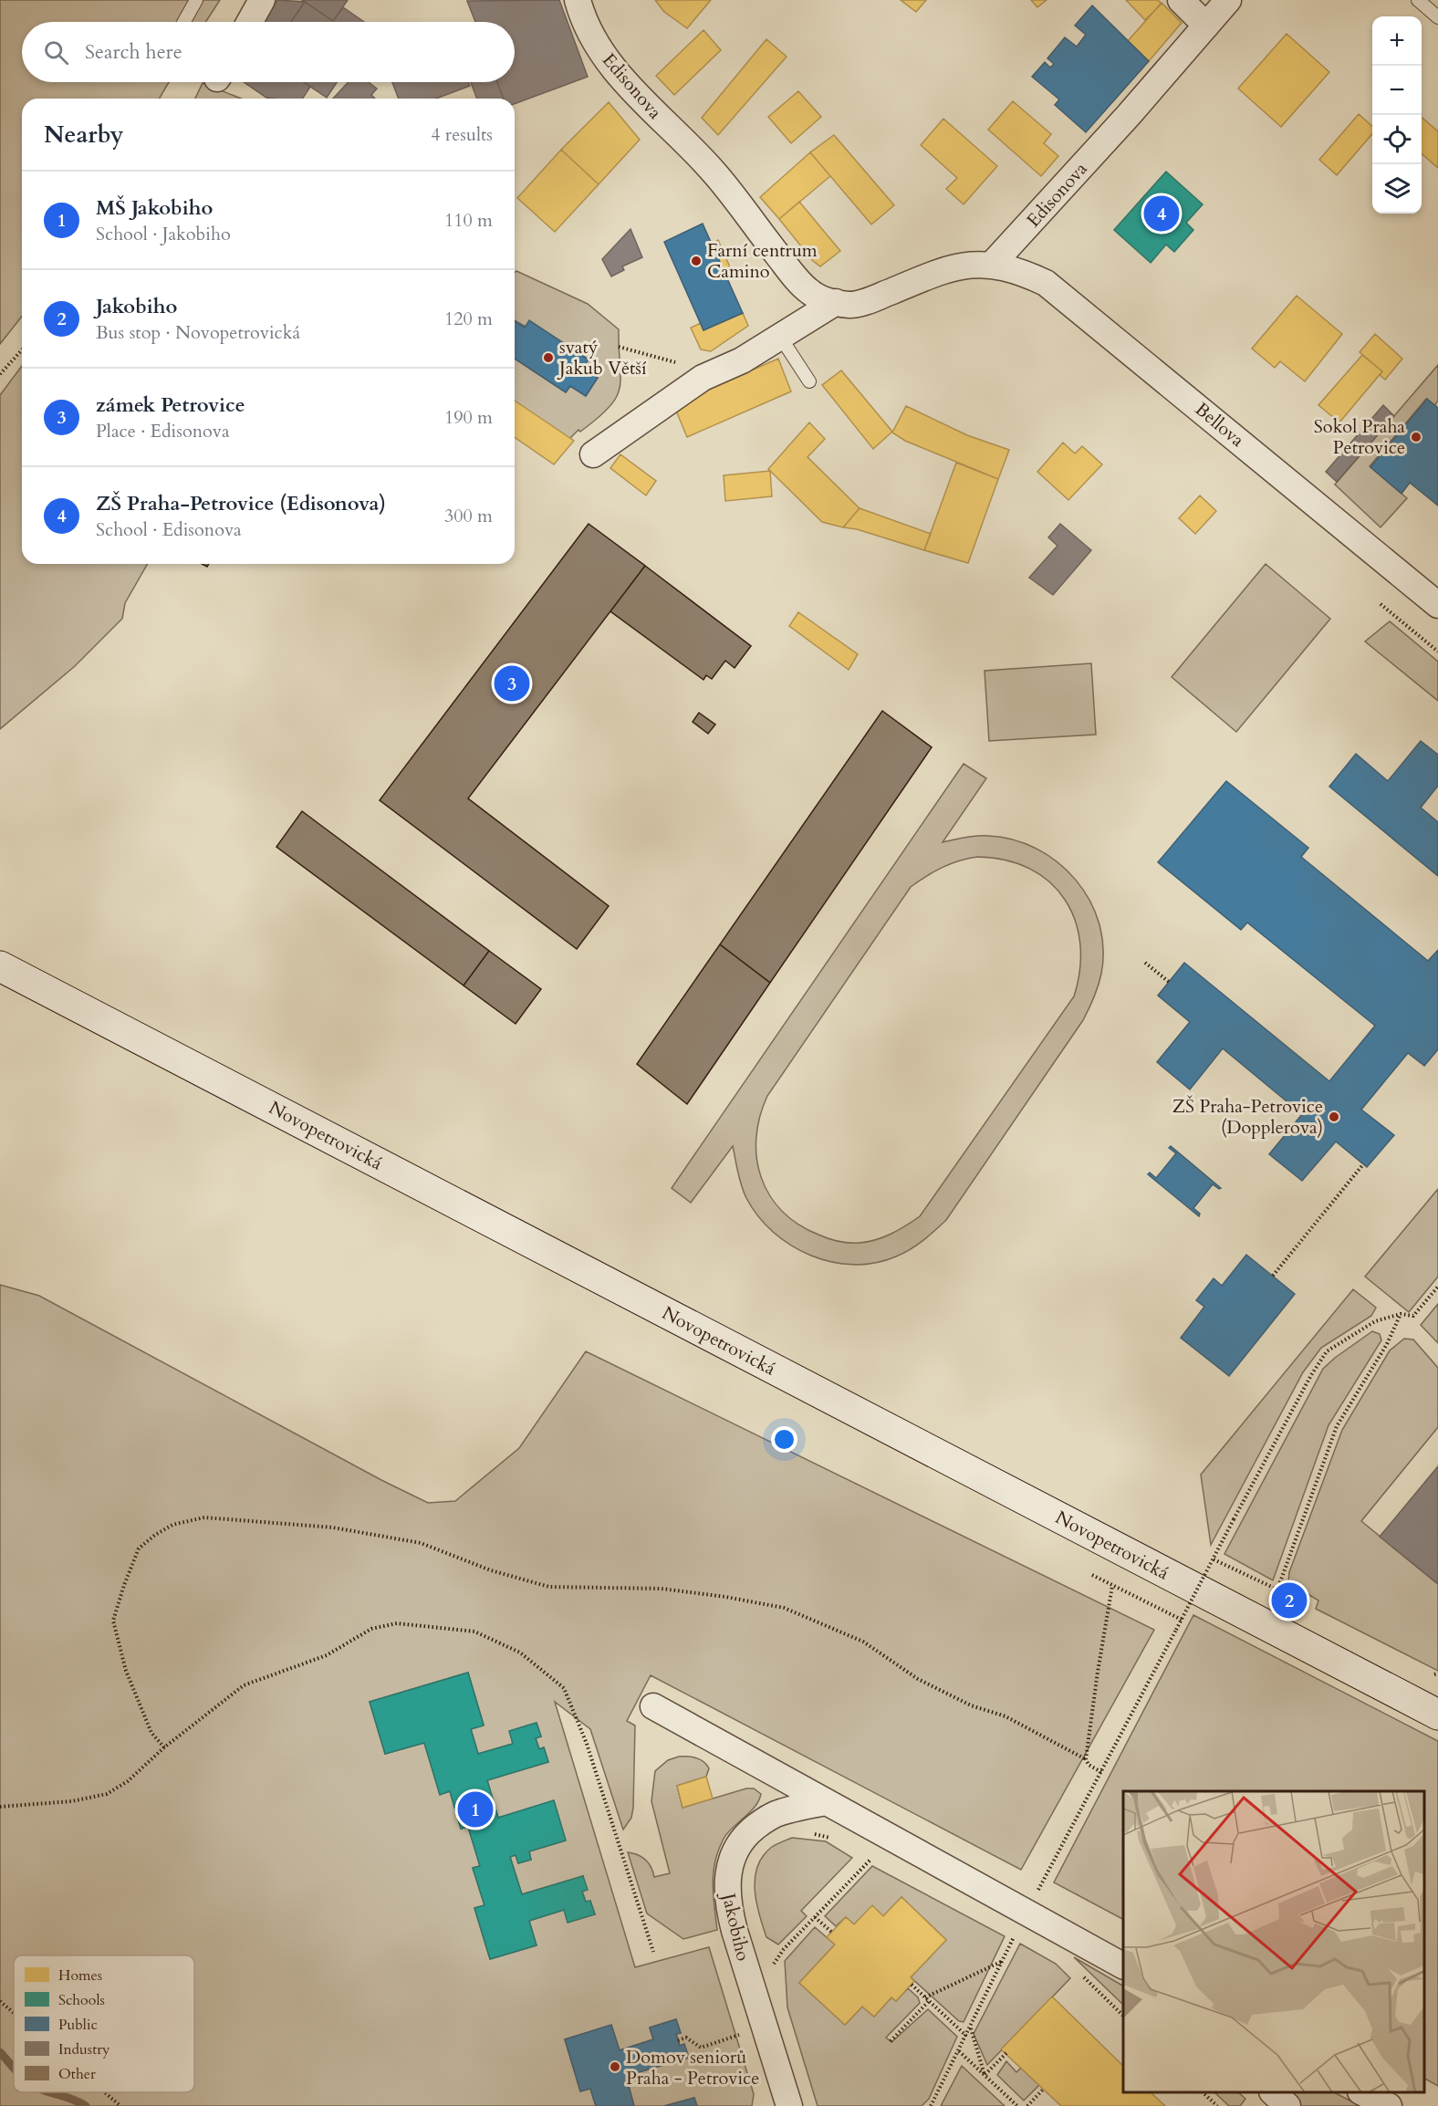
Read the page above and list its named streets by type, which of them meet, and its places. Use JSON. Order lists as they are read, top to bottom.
{
  "streets": {
    "main road": ["Novopetrovická"],
    "street": ["Edisonova", "Bellova", "Jakobiho"]
  },
  "crossings": [
    ["Edisonova", "Bellova"]
  ],
  "places": [
    "Farní centrum Camino",
    "svatý Jakub Větší",
    "Sokol Praha Petrovice",
    "ZŠ Praha-Petrovice (Dopplerova)",
    "Domov seniorů Praha - Petrovice"
  ],
  "legend": [
    "Homes",
    "Schools",
    "Public",
    "Industry",
    "Other"
  ],
  "page": {
    "map_buttons": ["+", "−"],
    "search": "Search here",
    "heading": ["Nearby", "4 results"],
    "list": [
      {
        "mark": "1",
        "name": "MŠ Jakobiho",
        "note": "School · Jakobiho",
        "value": "110 m"
      },
      {
        "mark": "2",
        "name": "Jakobiho",
        "note": "Bus stop · Novopetrovická",
        "value": "120 m"
      },
      {
        "mark": "3",
        "name": "zámek Petrovice",
        "note": "Place · Edisonova",
        "value": "190 m"
      },
      {
        "mark": "4",
        "name": "ZŠ Praha-Petrovice (Edisonova)",
        "note": "School · Edisonova",
        "value": "300 m"
      }
    ],
    "pins": [
      "4",
      "3",
      "2",
      "1"
    ]
  }
}
